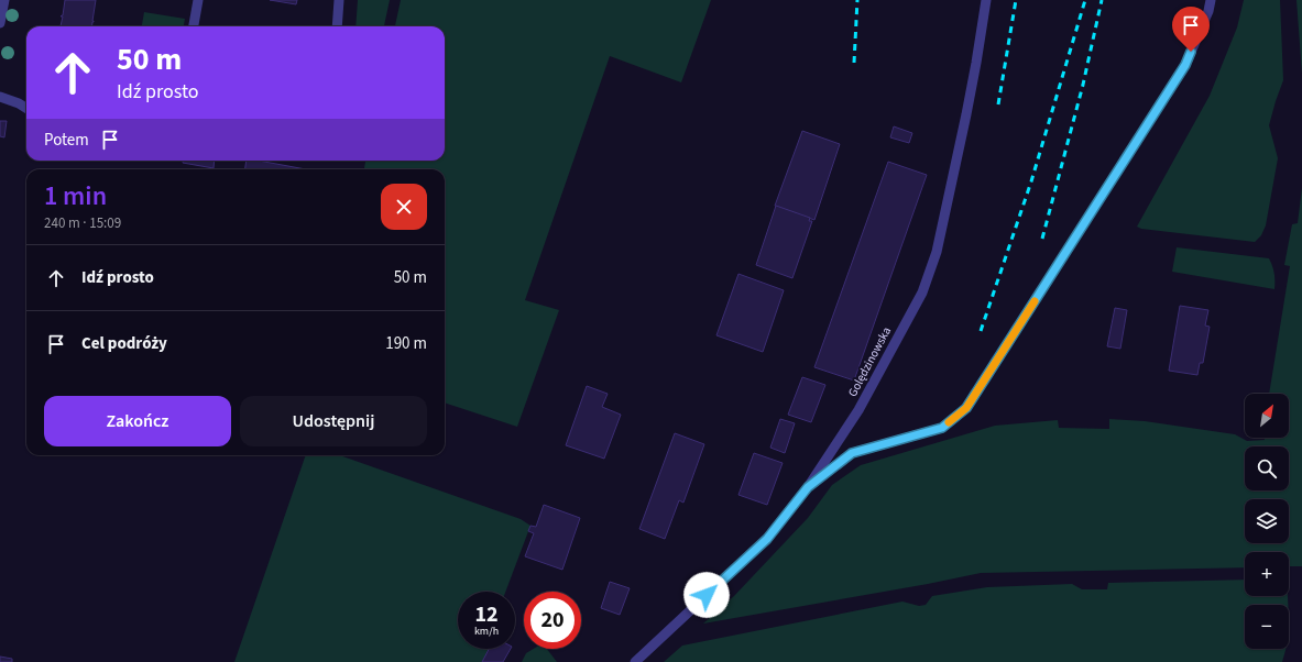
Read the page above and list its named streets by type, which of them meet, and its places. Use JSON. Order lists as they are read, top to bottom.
{
  "streets": {
    "lane": ["Golędzinowska"]
  },
  "north": "top right",
  "page": {
    "turn": ["50 m", "Idź prosto"],
    "then": "Potem",
    "heading": ["1 min", "240 m · 15:09"],
    "list": [
      {
        "name": "Idź prosto",
        "value": "50 m"
      },
      {
        "name": "Cel podróży",
        "value": "190 m"
      }
    ],
    "buttons": ["Zakończ", "Udostępnij"],
    "map_buttons": ["+", "−"],
    "speed": "12 km/h",
    "limit": "20"
  }
}
